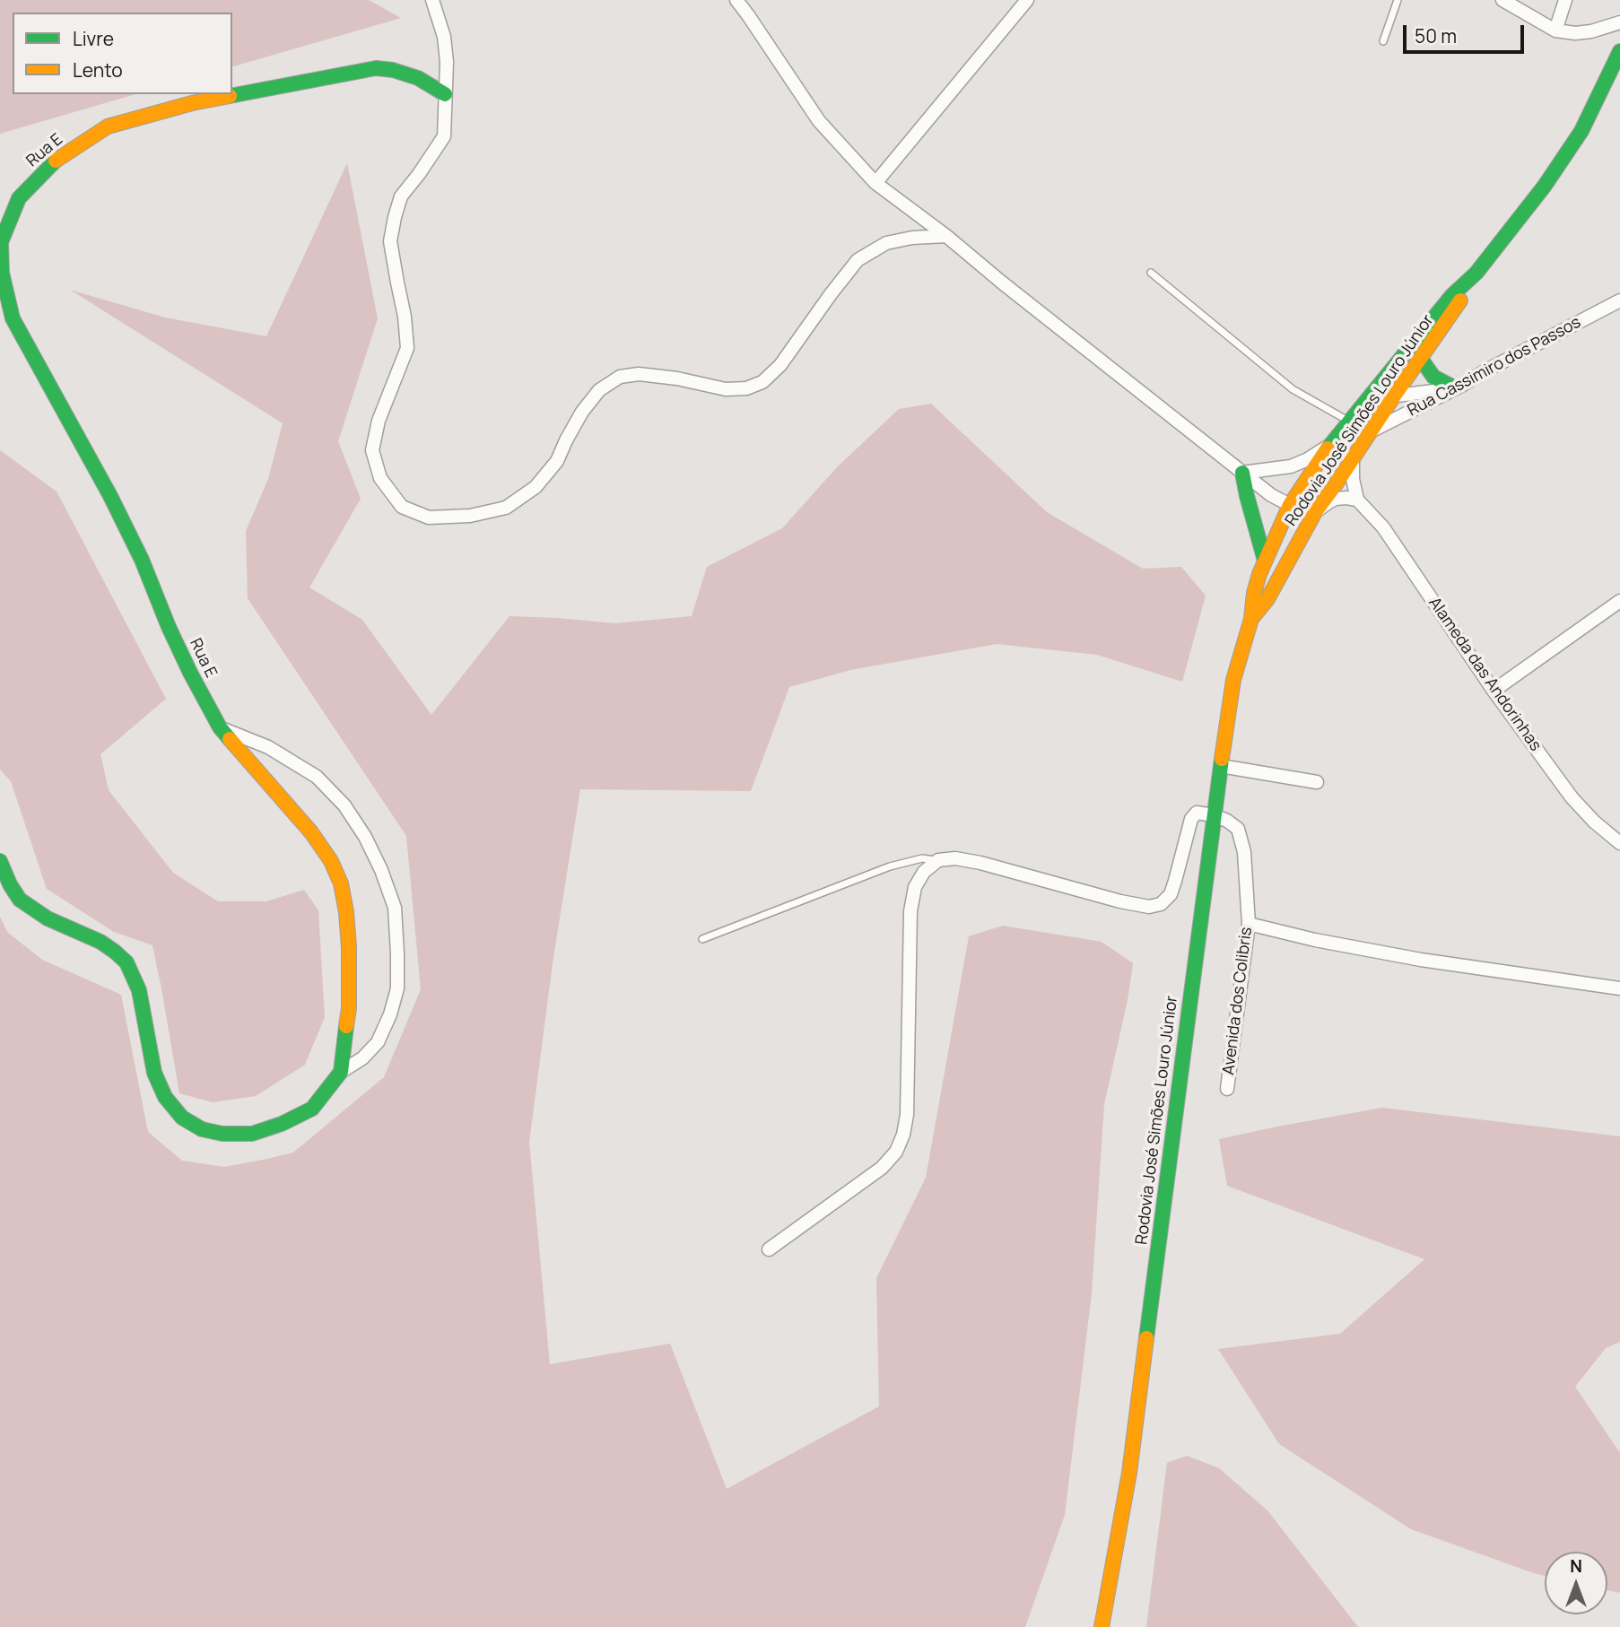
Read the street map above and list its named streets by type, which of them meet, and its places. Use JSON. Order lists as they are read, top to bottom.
{
  "streets": {
    "main road": ["Rua E", "Rodovia José Simões Louro Júnior"],
    "street": ["Rua Cassimiro dos Passos", "Alameda das Andorinhas", "Avenida dos Colibris"]
  },
  "crossings": [
    ["Rua Cassimiro dos Passos", "Rodovia José Simões Louro Júnior"],
    ["Rodovia José Simões Louro Júnior", "Avenida dos Colibris"]
  ],
  "legend": ["Livre", "Lento"],
  "scale_bar": "50 m",
  "north": "top"
}
